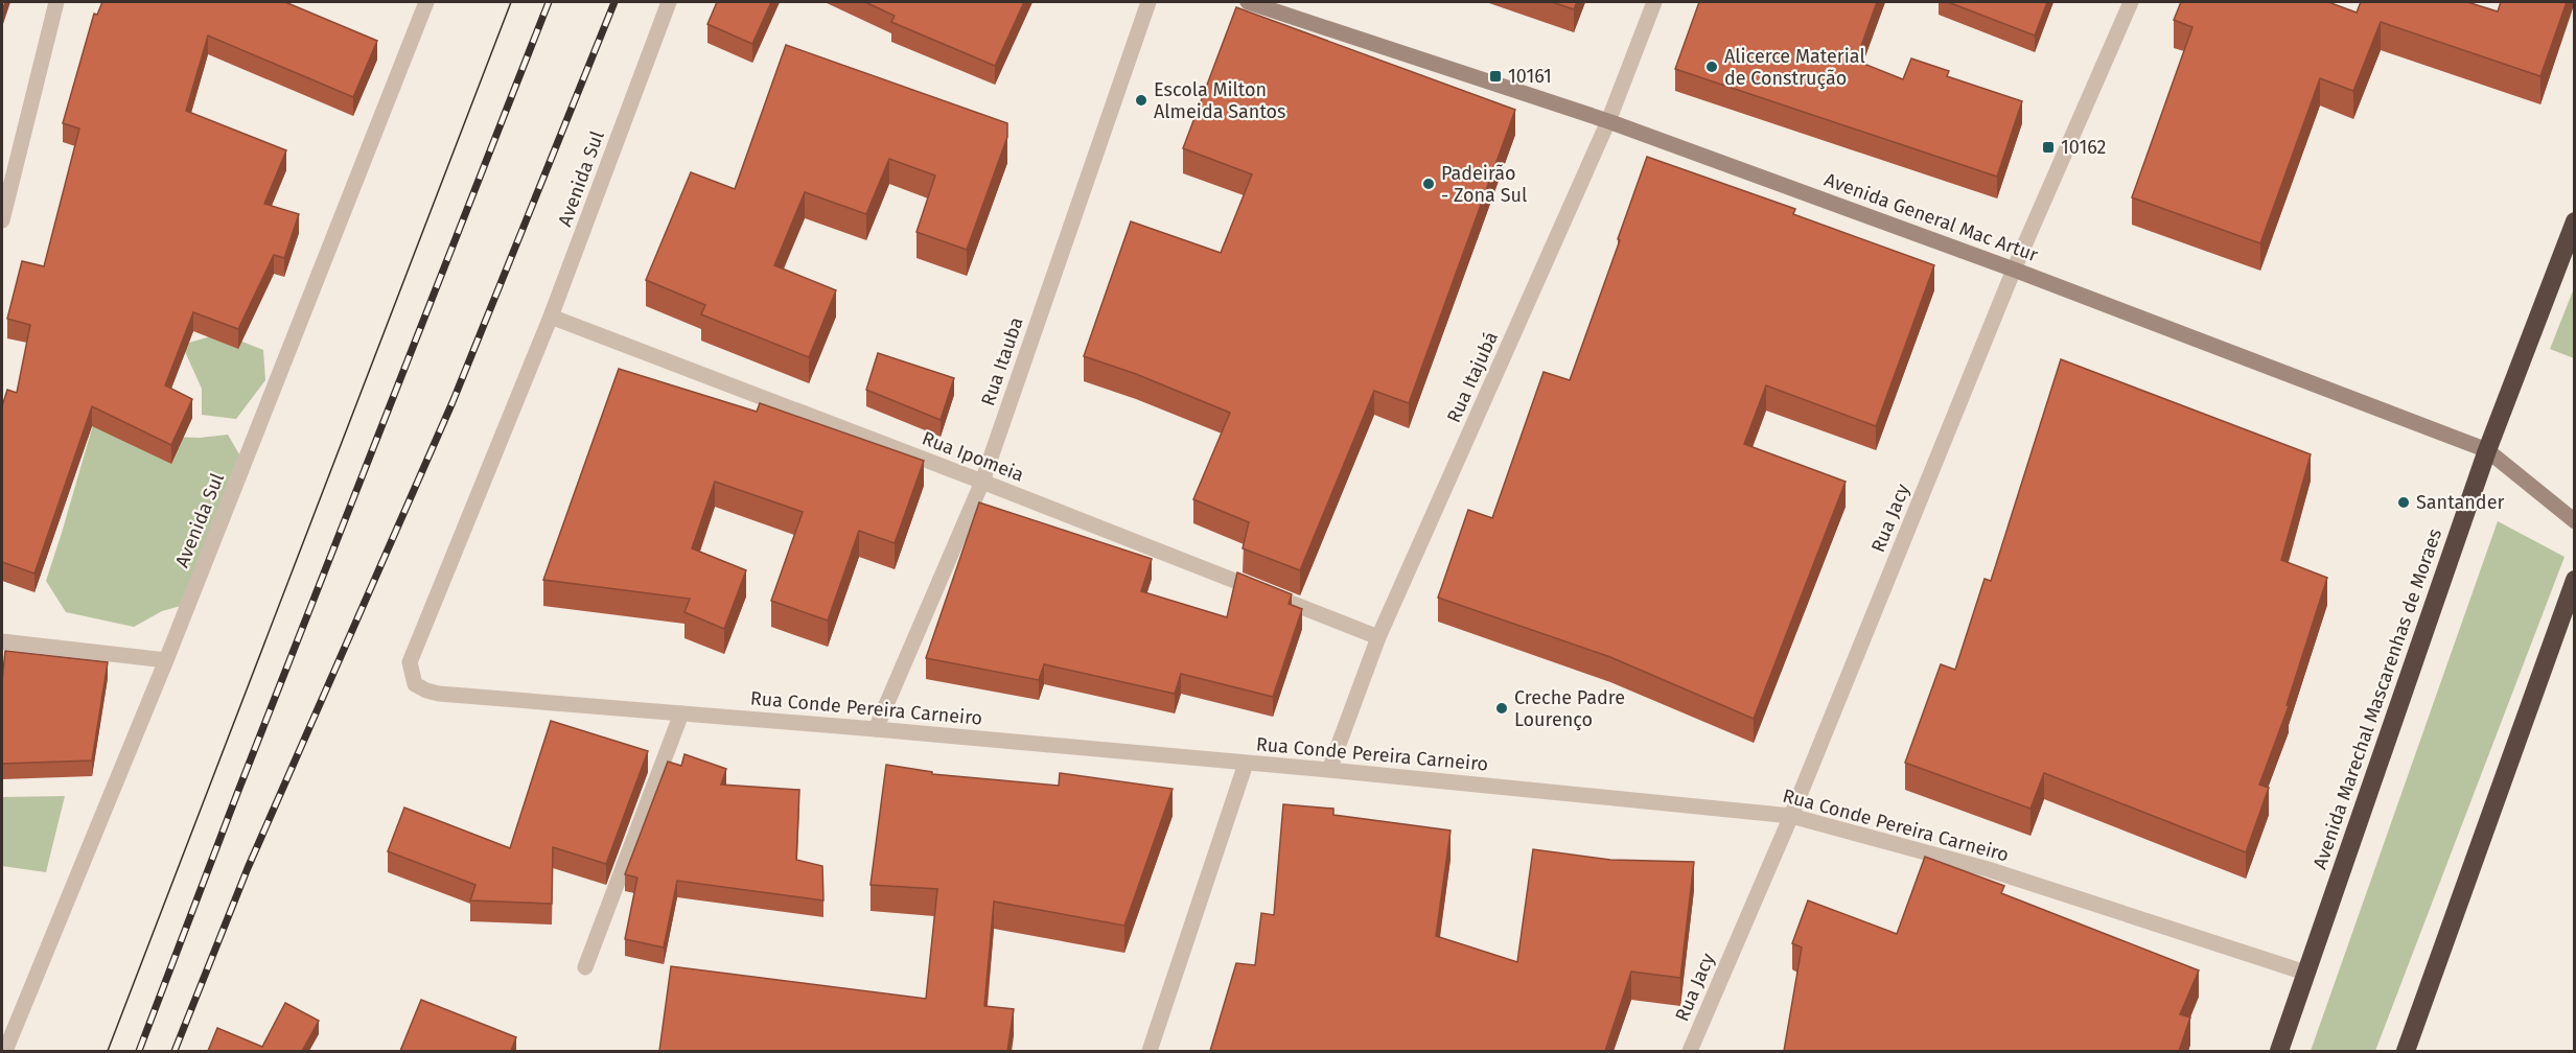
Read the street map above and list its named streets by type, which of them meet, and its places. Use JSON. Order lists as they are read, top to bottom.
{
  "streets": {
    "highway": ["Avenida Marechal Mascarenhas de Moraes"],
    "main road": ["Avenida General Mac Artur"],
    "street": [
      "Avenida Sul",
      "Rua Itauba",
      "Rua Itajubá",
      "Rua Ipomeia",
      "Rua Jacy",
      "Rua Conde Pereira Carneiro"
    ]
  },
  "crossings": [
    ["Avenida Sul", "Rua Ipomeia"],
    ["Avenida Sul", "Rua Conde Pereira Carneiro"],
    ["Avenida General Mac Artur", "Rua Itajubá"],
    ["Avenida General Mac Artur", "Rua Jacy"],
    ["Avenida General Mac Artur", "Avenida Marechal Mascarenhas de Moraes"],
    ["Rua Itauba", "Rua Ipomeia"],
    ["Rua Itauba", "Rua Conde Pereira Carneiro"],
    ["Rua Itajubá", "Rua Ipomeia"],
    ["Rua Itajubá", "Rua Conde Pereira Carneiro"],
    ["Rua Jacy", "Rua Conde Pereira Carneiro"],
    ["Avenida Marechal Mascarenhas de Moraes", "Rua Conde Pereira Carneiro"]
  ],
  "places": {
    "other": [
      "Alicerce Material de Construção",
      "Escola Milton Almeida Santos",
      "Padeirão - Zona Sul",
      "Santander",
      "Creche Padre Lourenço"
    ],
    "transit": ["10161", "10162"]
  }
}
